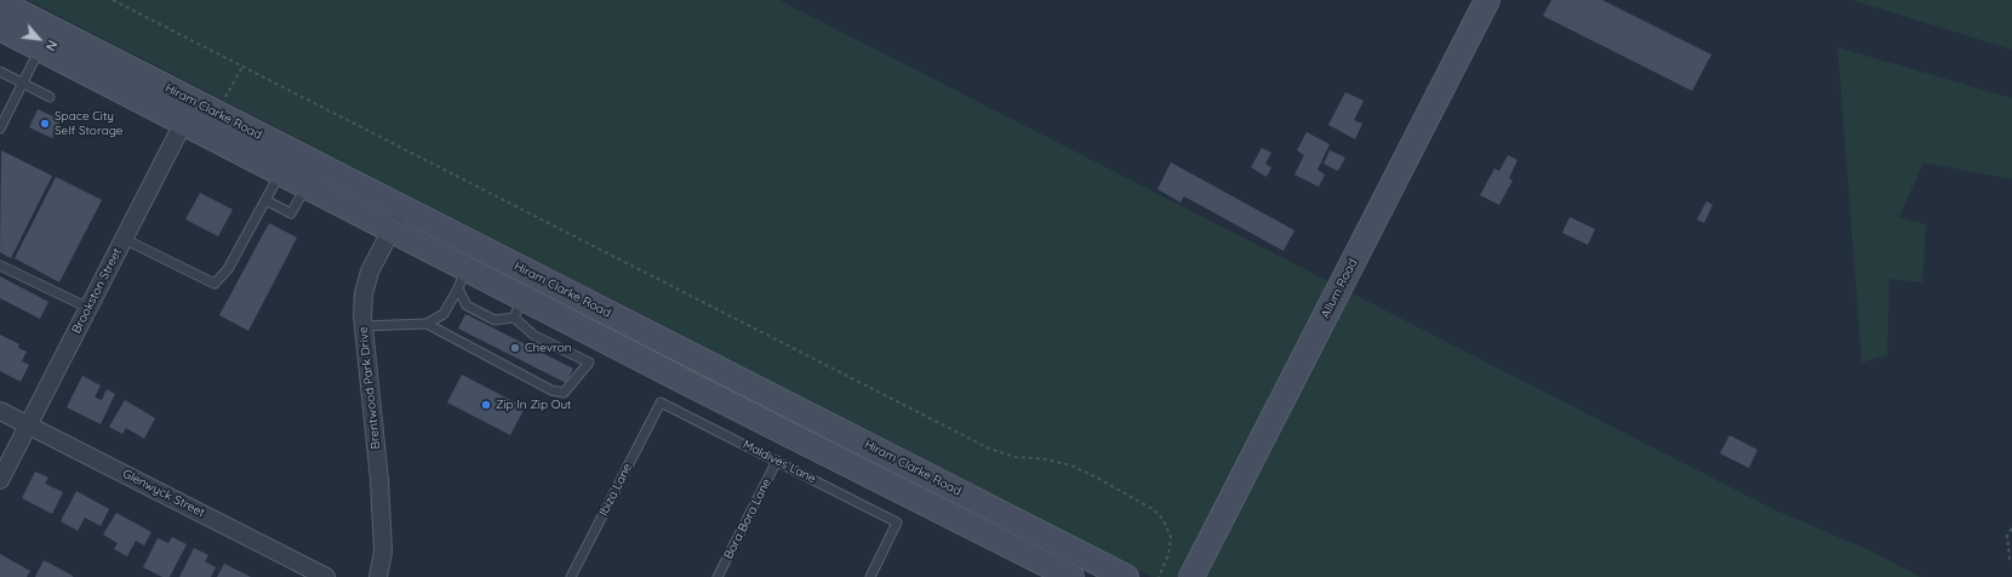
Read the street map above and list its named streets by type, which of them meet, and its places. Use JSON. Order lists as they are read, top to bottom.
{
  "streets": {
    "main road": ["Hiram Clarke Road", "Allum Road"],
    "street": ["Brookston Street", "Brentwood Park Drive", "Glenwyck Street"],
    "lane": ["Maldives Lane", "Ibiza Lane", "Bora Bora Lane"]
  },
  "crossings": [
    ["Hiram Clarke Road", "Brookston Street"],
    ["Hiram Clarke Road", "Brentwood Park Drive"],
    ["Brookston Street", "Glenwyck Street"],
    ["Maldives Lane", "Ibiza Lane"],
    ["Maldives Lane", "Bora Bora Lane"]
  ],
  "places": ["Space City Self Storage", "Chevron", "Zip In Zip Out"],
  "north": "bottom right"
}
